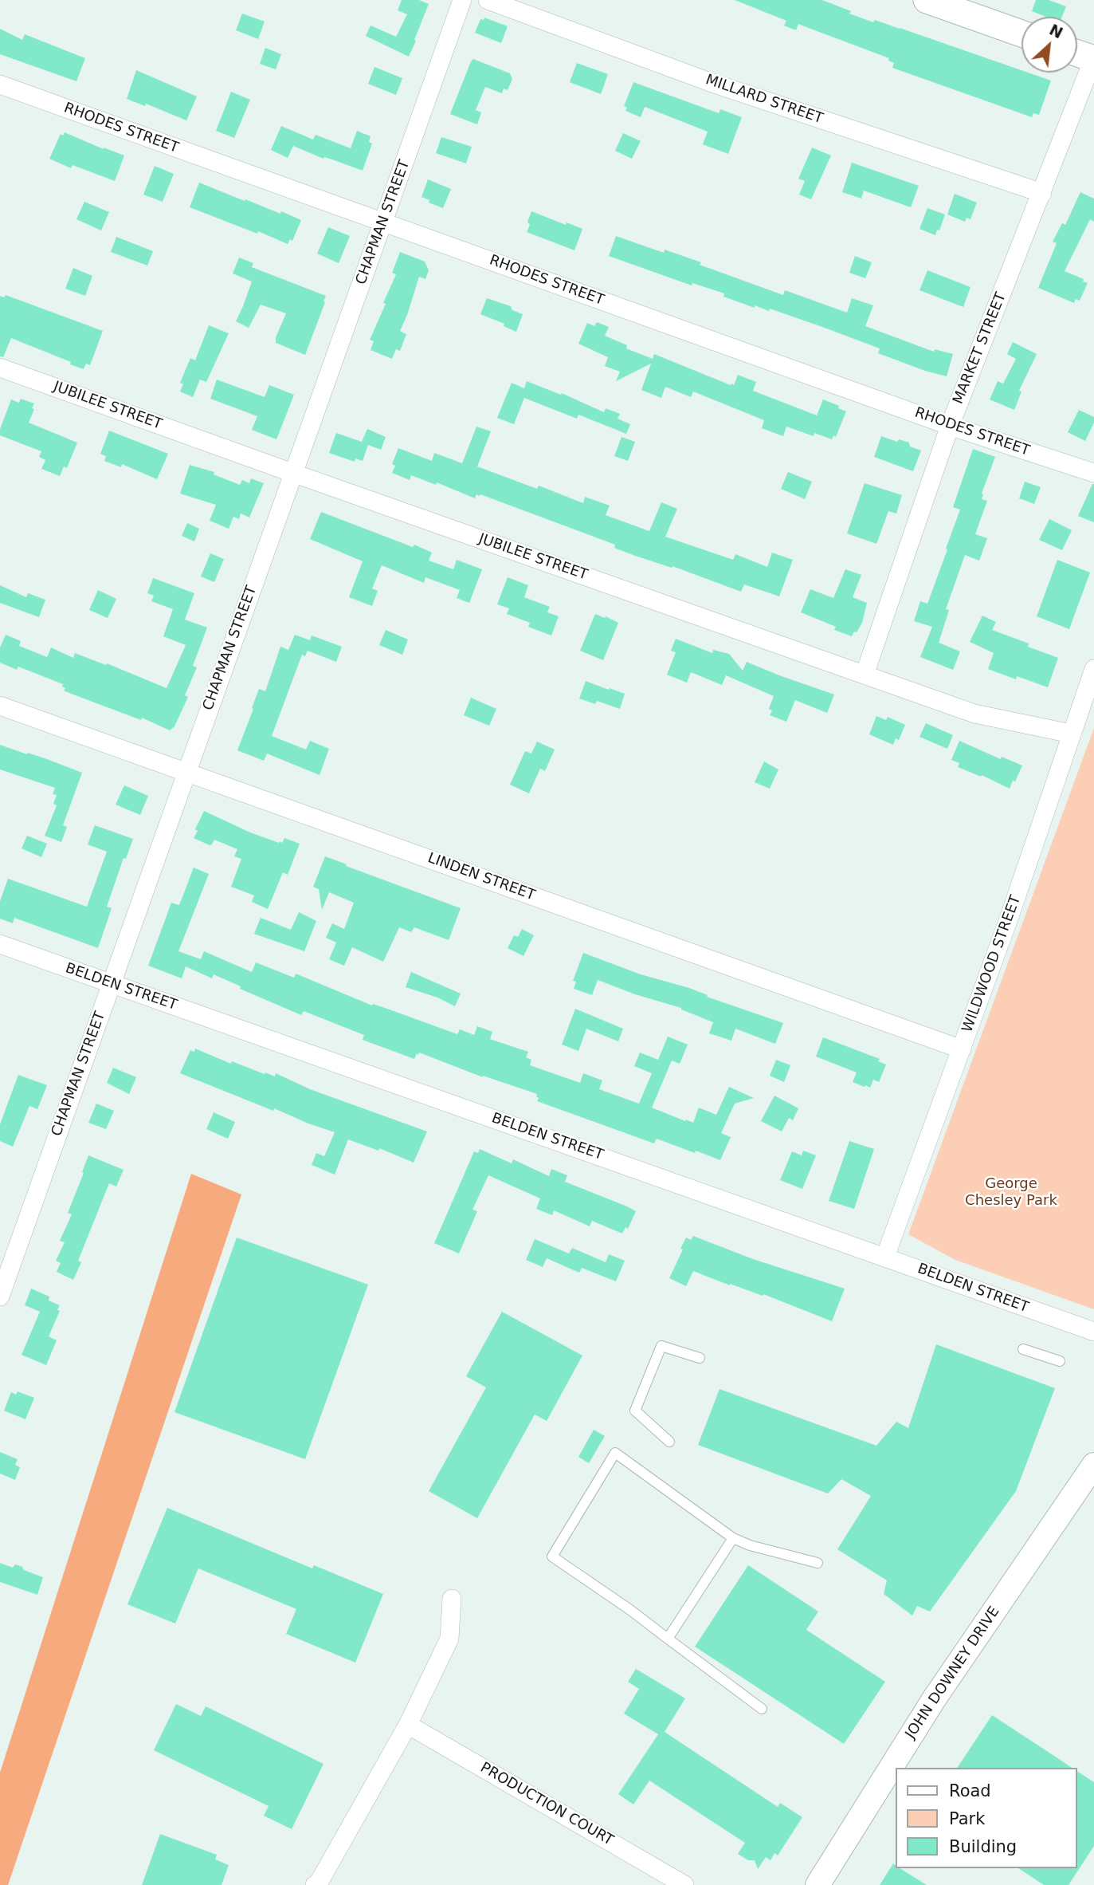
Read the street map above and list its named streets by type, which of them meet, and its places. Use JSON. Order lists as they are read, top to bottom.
{
  "streets": {
    "street": [
      "MILLARD STREET",
      "RHODES STREET",
      "CHAPMAN STREET",
      "MARKET STREET",
      "JUBILEE STREET",
      "LINDEN STREET",
      "WILDWOOD STREET",
      "BELDEN STREET",
      "JOHN DOWNEY DRIVE",
      "PRODUCTION COURT"
    ]
  },
  "crossings": [
    ["MILLARD STREET", "MARKET STREET"],
    ["RHODES STREET", "CHAPMAN STREET"],
    ["RHODES STREET", "MARKET STREET"],
    ["CHAPMAN STREET", "JUBILEE STREET"],
    ["CHAPMAN STREET", "LINDEN STREET"],
    ["CHAPMAN STREET", "BELDEN STREET"],
    ["MARKET STREET", "JUBILEE STREET"],
    ["JUBILEE STREET", "WILDWOOD STREET"],
    ["LINDEN STREET", "WILDWOOD STREET"],
    ["WILDWOOD STREET", "BELDEN STREET"]
  ],
  "parks": ["George Chesley Park"],
  "legend": ["Road", "Park", "Building"],
  "north": "top right"
}
